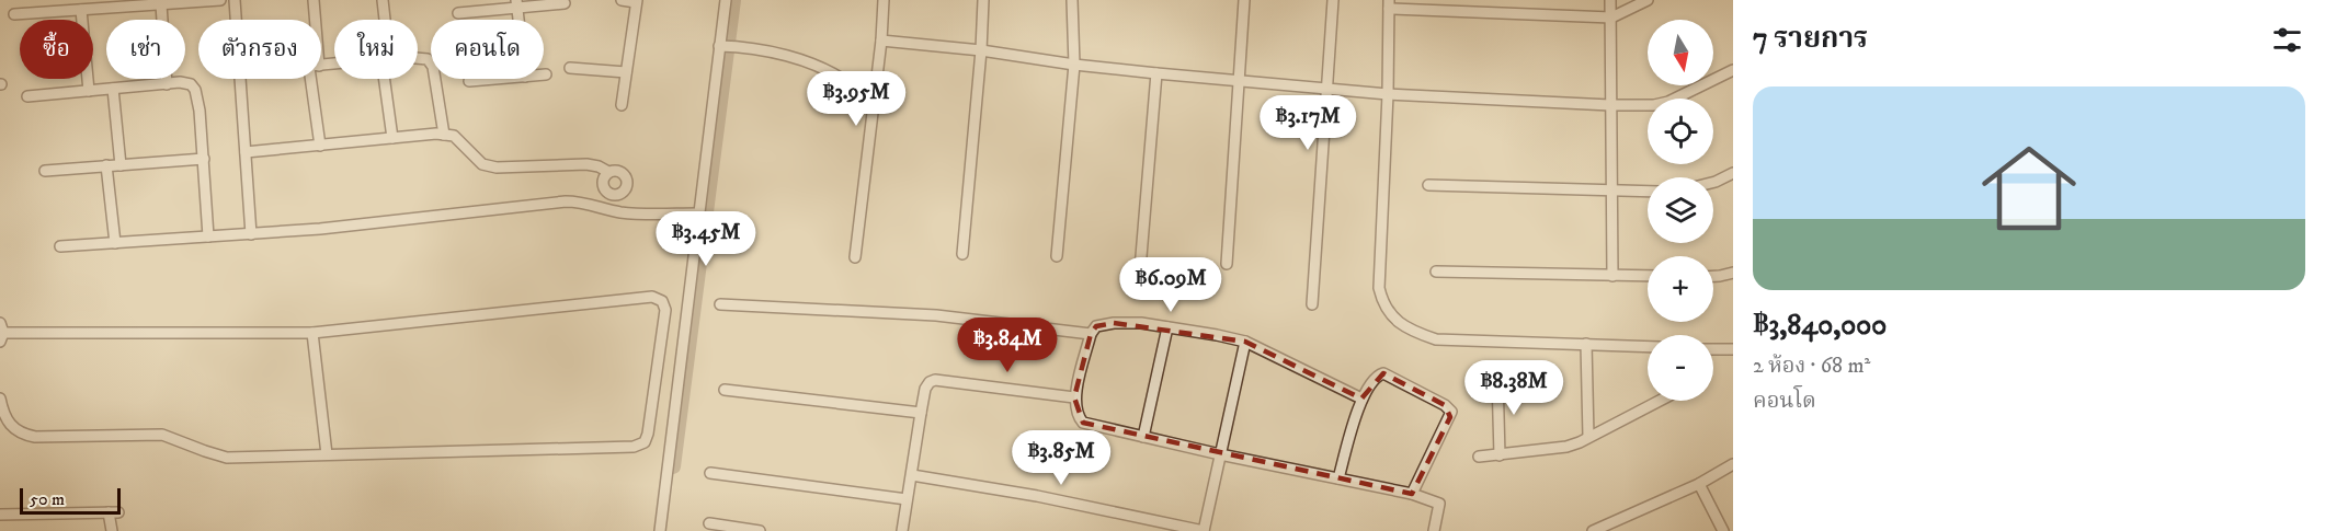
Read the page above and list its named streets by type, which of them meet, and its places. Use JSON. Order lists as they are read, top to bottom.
{
  "scale_bar": "50 m",
  "north": "bottom",
  "page": {
    "heading": "7 รายการ",
    "map_buttons": ["+", "−"],
    "chip": [
      "ซื้อ",
      "เช่า",
      "ตัวกรอง",
      "ใหม่",
      "คอนโด"
    ],
    "price": [
      "฿3.95M",
      "฿3.17M",
      "฿3.45M",
      "฿6.09M",
      "฿3.84M",
      "฿8.38M",
      "฿3.85M"
    ],
    "list": [
      {
        "name": "฿3,840,000",
        "note": "2 ห้อง · 68 m² · คอนโด"
      }
    ],
    "scale": "50 m"
  }
}
